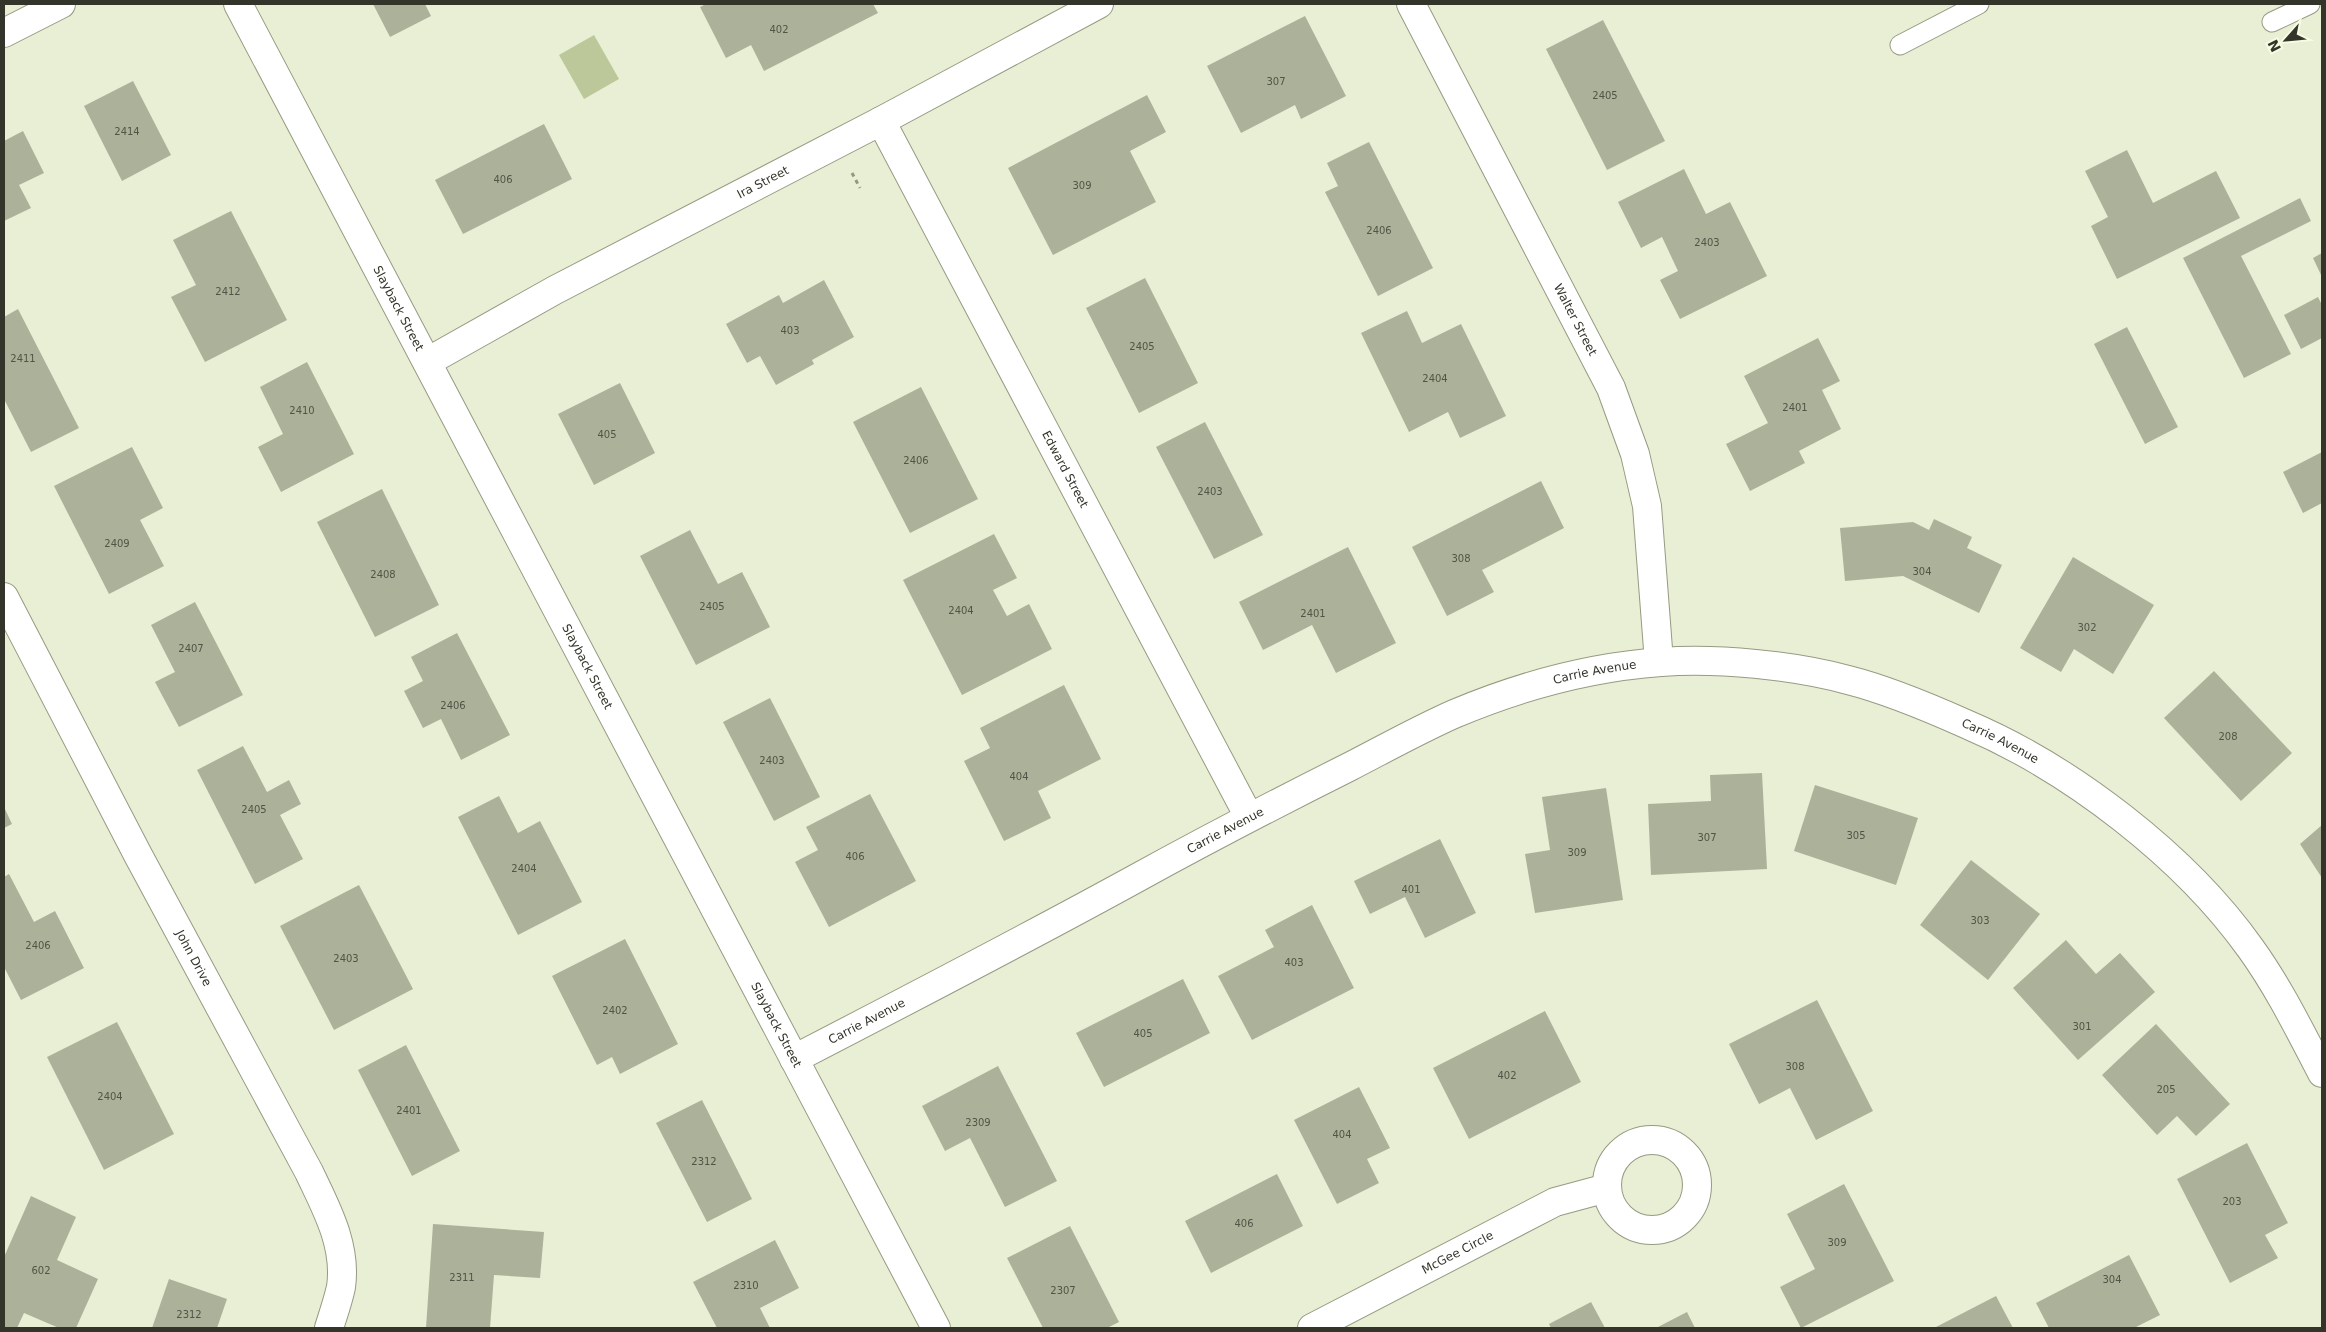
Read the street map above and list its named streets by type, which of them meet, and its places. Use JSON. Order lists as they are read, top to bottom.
{
  "streets": {
    "street": [
      "Ira Street",
      "Slayback Street",
      "Walter Street",
      "Edward Street",
      "Carrie Avenue",
      "John Drive",
      "McGee Circle"
    ]
  },
  "crossings": [
    ["Ira Street", "Slayback Street"],
    ["Ira Street", "Edward Street"],
    ["Slayback Street", "Carrie Avenue"],
    ["Walter Street", "Carrie Avenue"],
    ["Edward Street", "Carrie Avenue"]
  ],
  "house_numbers": [
    "402",
    "307",
    "2405",
    "2414",
    "406",
    "309",
    "2406",
    "2403",
    "2412",
    "403",
    "2405",
    "2411",
    "2404",
    "2401",
    "2410",
    "405",
    "2406",
    "2403",
    "2409",
    "308",
    "304",
    "2408",
    "2405",
    "2404",
    "2401",
    "302",
    "2407",
    "2406",
    "208",
    "2403",
    "404",
    "2405",
    "305",
    "307",
    "309",
    "406",
    "2404",
    "401",
    "303",
    "2406",
    "2403",
    "403",
    "2402",
    "301",
    "405",
    "308",
    "402",
    "205",
    "2404",
    "2401",
    "2309",
    "404",
    "2312",
    "203",
    "406",
    "309",
    "602",
    "2311",
    "304",
    "2310",
    "2307",
    "2312"
  ],
  "north": "bottom left"
}
